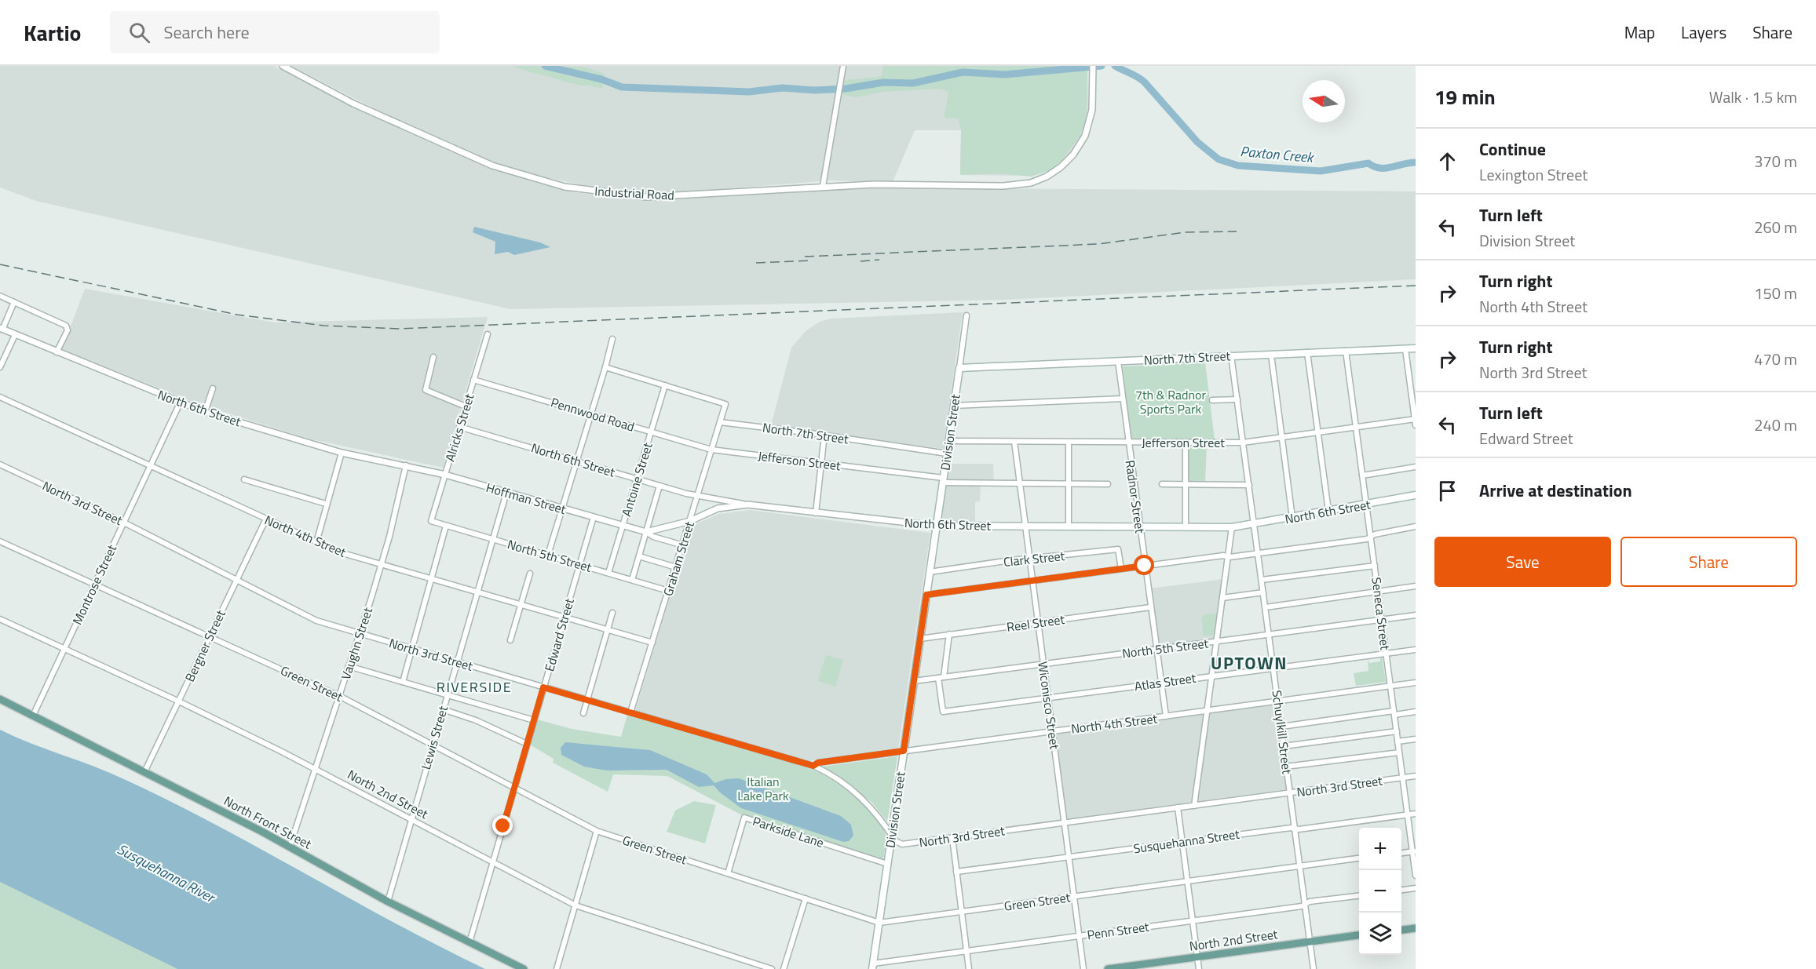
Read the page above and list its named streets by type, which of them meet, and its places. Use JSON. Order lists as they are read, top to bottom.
{
  "streets": {
    "main road": [
      "North 7th Street",
      "North 6th Street",
      "Division Street",
      "North 2nd Street",
      "North Front Street"
    ],
    "street": [
      "Industrial Road",
      "Pennwood Road",
      "Alricks Street",
      "Jefferson Street",
      "Antoine Street",
      "Radnor Street",
      "Hoffman Street",
      "North 3rd Street",
      "North 4th Street",
      "North 5th Street",
      "Graham Street",
      "Clark Street",
      "Montrose Street",
      "Seneca Street",
      "Reel Street",
      "Edward Street",
      "Vaughn Street",
      "Bergner Street",
      "Atlas Street",
      "Green Street",
      "Wiconisco Street",
      "Schuylkill Street",
      "Lewis Street",
      "Parkside Lane",
      "Susquehanna Street",
      "Penn Street"
    ]
  },
  "crossings": [
    ["North 7th Street", "Division Street"],
    ["North 7th Street", "Radnor Street"],
    ["North 7th Street", "Graham Street"],
    ["North 7th Street", "Seneca Street"],
    ["North 7th Street", "Schuylkill Street"],
    ["North 6th Street", "Alricks Street"],
    ["North 6th Street", "Division Street"],
    ["North 6th Street", "Antoine Street"],
    ["North 6th Street", "Radnor Street"],
    ["North 6th Street", "Hoffman Street"],
    ["North 6th Street", "Graham Street"],
    ["North 6th Street", "Montrose Street"],
    ["North 6th Street", "Seneca Street"],
    ["North 6th Street", "Vaughn Street"],
    ["North 6th Street", "Wiconisco Street"],
    ["North 6th Street", "Schuylkill Street"],
    ["Pennwood Road", "Alricks Street"],
    ["Pennwood Road", "Jefferson Street"],
    ["Pennwood Road", "Antoine Street"],
    ["Pennwood Road", "Graham Street"],
    ["Alricks Street", "Hoffman Street"],
    ["Alricks Street", "North 5th Street"],
    ["Division Street", "Jefferson Street"],
    ["Division Street", "North 3rd Street"],
    ["Division Street", "North 4th Street"],
    ["Division Street", "North 5th Street"],
    ["Division Street", "Clark Street"],
    ["Division Street", "Reel Street"],
    ["Division Street", "Green Street"],
    ["Division Street", "Parkside Lane"],
    ["Division Street", "Penn Street"],
    ["Jefferson Street", "Radnor Street"],
    ["Jefferson Street", "Graham Street"],
    ["Jefferson Street", "Seneca Street"],
    ["Jefferson Street", "Wiconisco Street"],
    ["Jefferson Street", "Schuylkill Street"],
    ["Antoine Street", "Hoffman Street"],
    ["Antoine Street", "North 5th Street"],
    ["Antoine Street", "Graham Street"],
    ["Radnor Street", "North 4th Street"],
    ["Radnor Street", "North 5th Street"],
    ["Radnor Street", "Reel Street"],
    ["Radnor Street", "Atlas Street"],
    ["Hoffman Street", "Graham Street"],
    ["Hoffman Street", "Edward Street"],
    ["Hoffman Street", "Vaughn Street"],
    ["Hoffman Street", "Lewis Street"],
    ["North 3rd Street", "North 4th Street"],
    ["North 3rd Street", "Graham Street"],
    ["North 3rd Street", "Montrose Street"],
    ["North 3rd Street", "Seneca Street"],
    ["North 3rd Street", "Edward Street"],
    ["North 3rd Street", "Vaughn Street"],
    ["North 3rd Street", "Bergner Street"],
    ["North 3rd Street", "Wiconisco Street"],
    ["North 3rd Street", "Schuylkill Street"],
    ["North 3rd Street", "Lewis Street"],
    ["North 4th Street", "Graham Street"],
    ["North 4th Street", "Montrose Street"],
    ["North 4th Street", "Seneca Street"],
    ["North 4th Street", "Edward Street"],
    ["North 4th Street", "Vaughn Street"],
    ["North 4th Street", "Bergner Street"],
    ["North 4th Street", "Wiconisco Street"],
    ["North 4th Street", "Schuylkill Street"],
    ["North 4th Street", "Lewis Street"],
    ["North 5th Street", "Graham Street"],
    ["North 5th Street", "Seneca Street"],
    ["North 5th Street", "Edward Street"],
    ["North 5th Street", "Atlas Street"],
    ["North 5th Street", "Wiconisco Street"],
    ["North 5th Street", "Schuylkill Street"],
    ["North 5th Street", "Lewis Street"],
    ["Clark Street", "Wiconisco Street"],
    ["Montrose Street", "Green Street"],
    ["Montrose Street", "North 2nd Street"],
    ["Montrose Street", "North Front Street"],
    ["Seneca Street", "Atlas Street"],
    ["Seneca Street", "Susquehanna Street"],
    ["Reel Street", "Wiconisco Street"],
    ["Edward Street", "Green Street"],
    ["Edward Street", "North 2nd Street"],
    ["Edward Street", "North Front Street"],
    ["Vaughn Street", "Green Street"],
    ["Vaughn Street", "North 2nd Street"],
    ["Vaughn Street", "North Front Street"],
    ["Bergner Street", "Green Street"],
    ["Bergner Street", "North 2nd Street"],
    ["Bergner Street", "North Front Street"],
    ["Atlas Street", "Wiconisco Street"],
    ["Atlas Street", "Schuylkill Street"],
    ["Green Street", "Wiconisco Street"],
    ["Green Street", "Schuylkill Street"],
    ["Green Street", "Lewis Street"],
    ["Green Street", "Parkside Lane"],
    ["Wiconisco Street", "Susquehanna Street"],
    ["Wiconisco Street", "Penn Street"],
    ["Schuylkill Street", "North 2nd Street"],
    ["Schuylkill Street", "Susquehanna Street"],
    ["Schuylkill Street", "Penn Street"],
    ["Lewis Street", "North 2nd Street"],
    ["Lewis Street", "North Front Street"]
  ],
  "districts": ["UPTOWN", "RIVERSIDE"],
  "water": ["Paxton Creek", "Susquehanna River"],
  "parks": ["7th & Radnor Sports Park", "Italian Lake Park"],
  "north": "left",
  "page": {
    "header": "Kartio",
    "search": "Search here",
    "nav": ["Map", "Layers", "Share"],
    "heading": ["19 min", "Walk · 1.5 km"],
    "list": [
      ["Continue", "Lexington Street", "370 m"],
      ["Turn left", "Division Street", "260 m"],
      ["Turn right", "North 4th Street", "150 m"],
      ["Turn right", "North 3rd Street", "470 m"],
      ["Turn left", "Edward Street", "240 m"],
      "Arrive at destination"
    ],
    "buttons": ["Save", "Share"],
    "map_buttons": ["+", "−"]
  }
}
